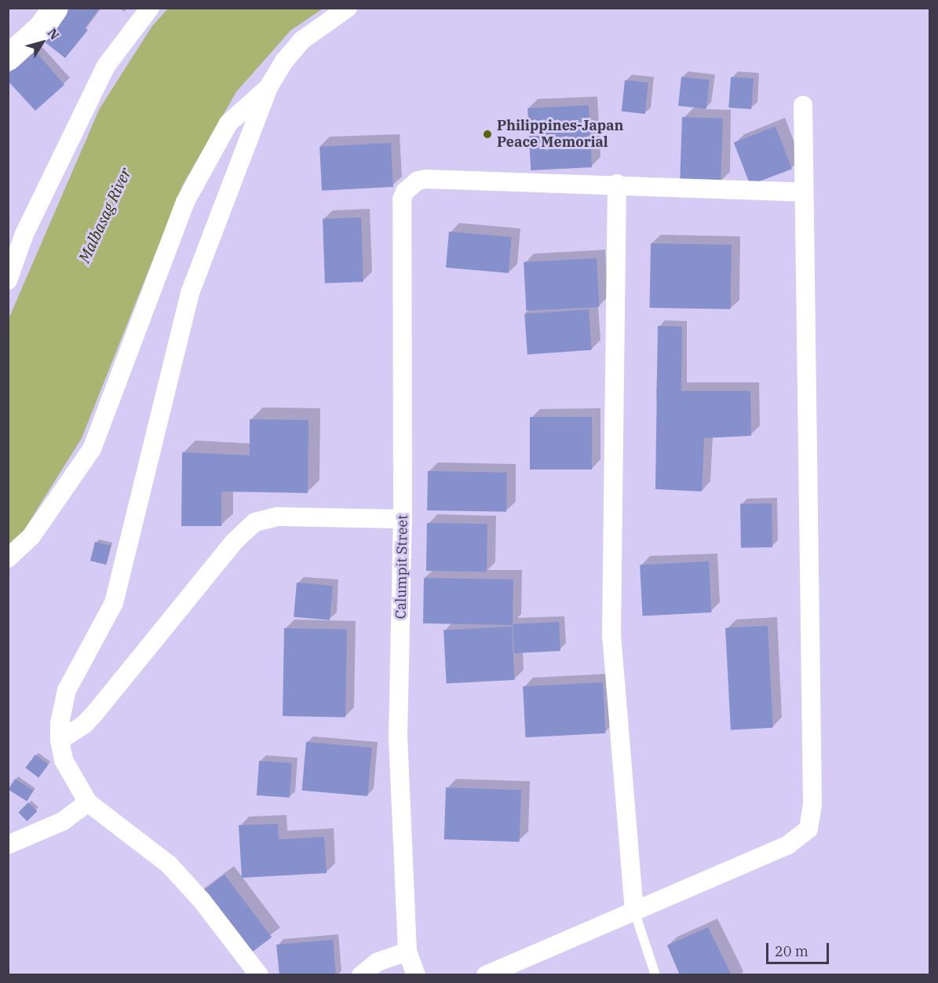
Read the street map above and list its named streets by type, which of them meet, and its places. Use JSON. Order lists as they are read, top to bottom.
{
  "streets": {
    "street": ["Calumpit Street"]
  },
  "water": ["Malbasag River"],
  "places": ["Philippines-Japan Peace Memorial"],
  "scale_bar": "20 m",
  "north": "top right"
}
